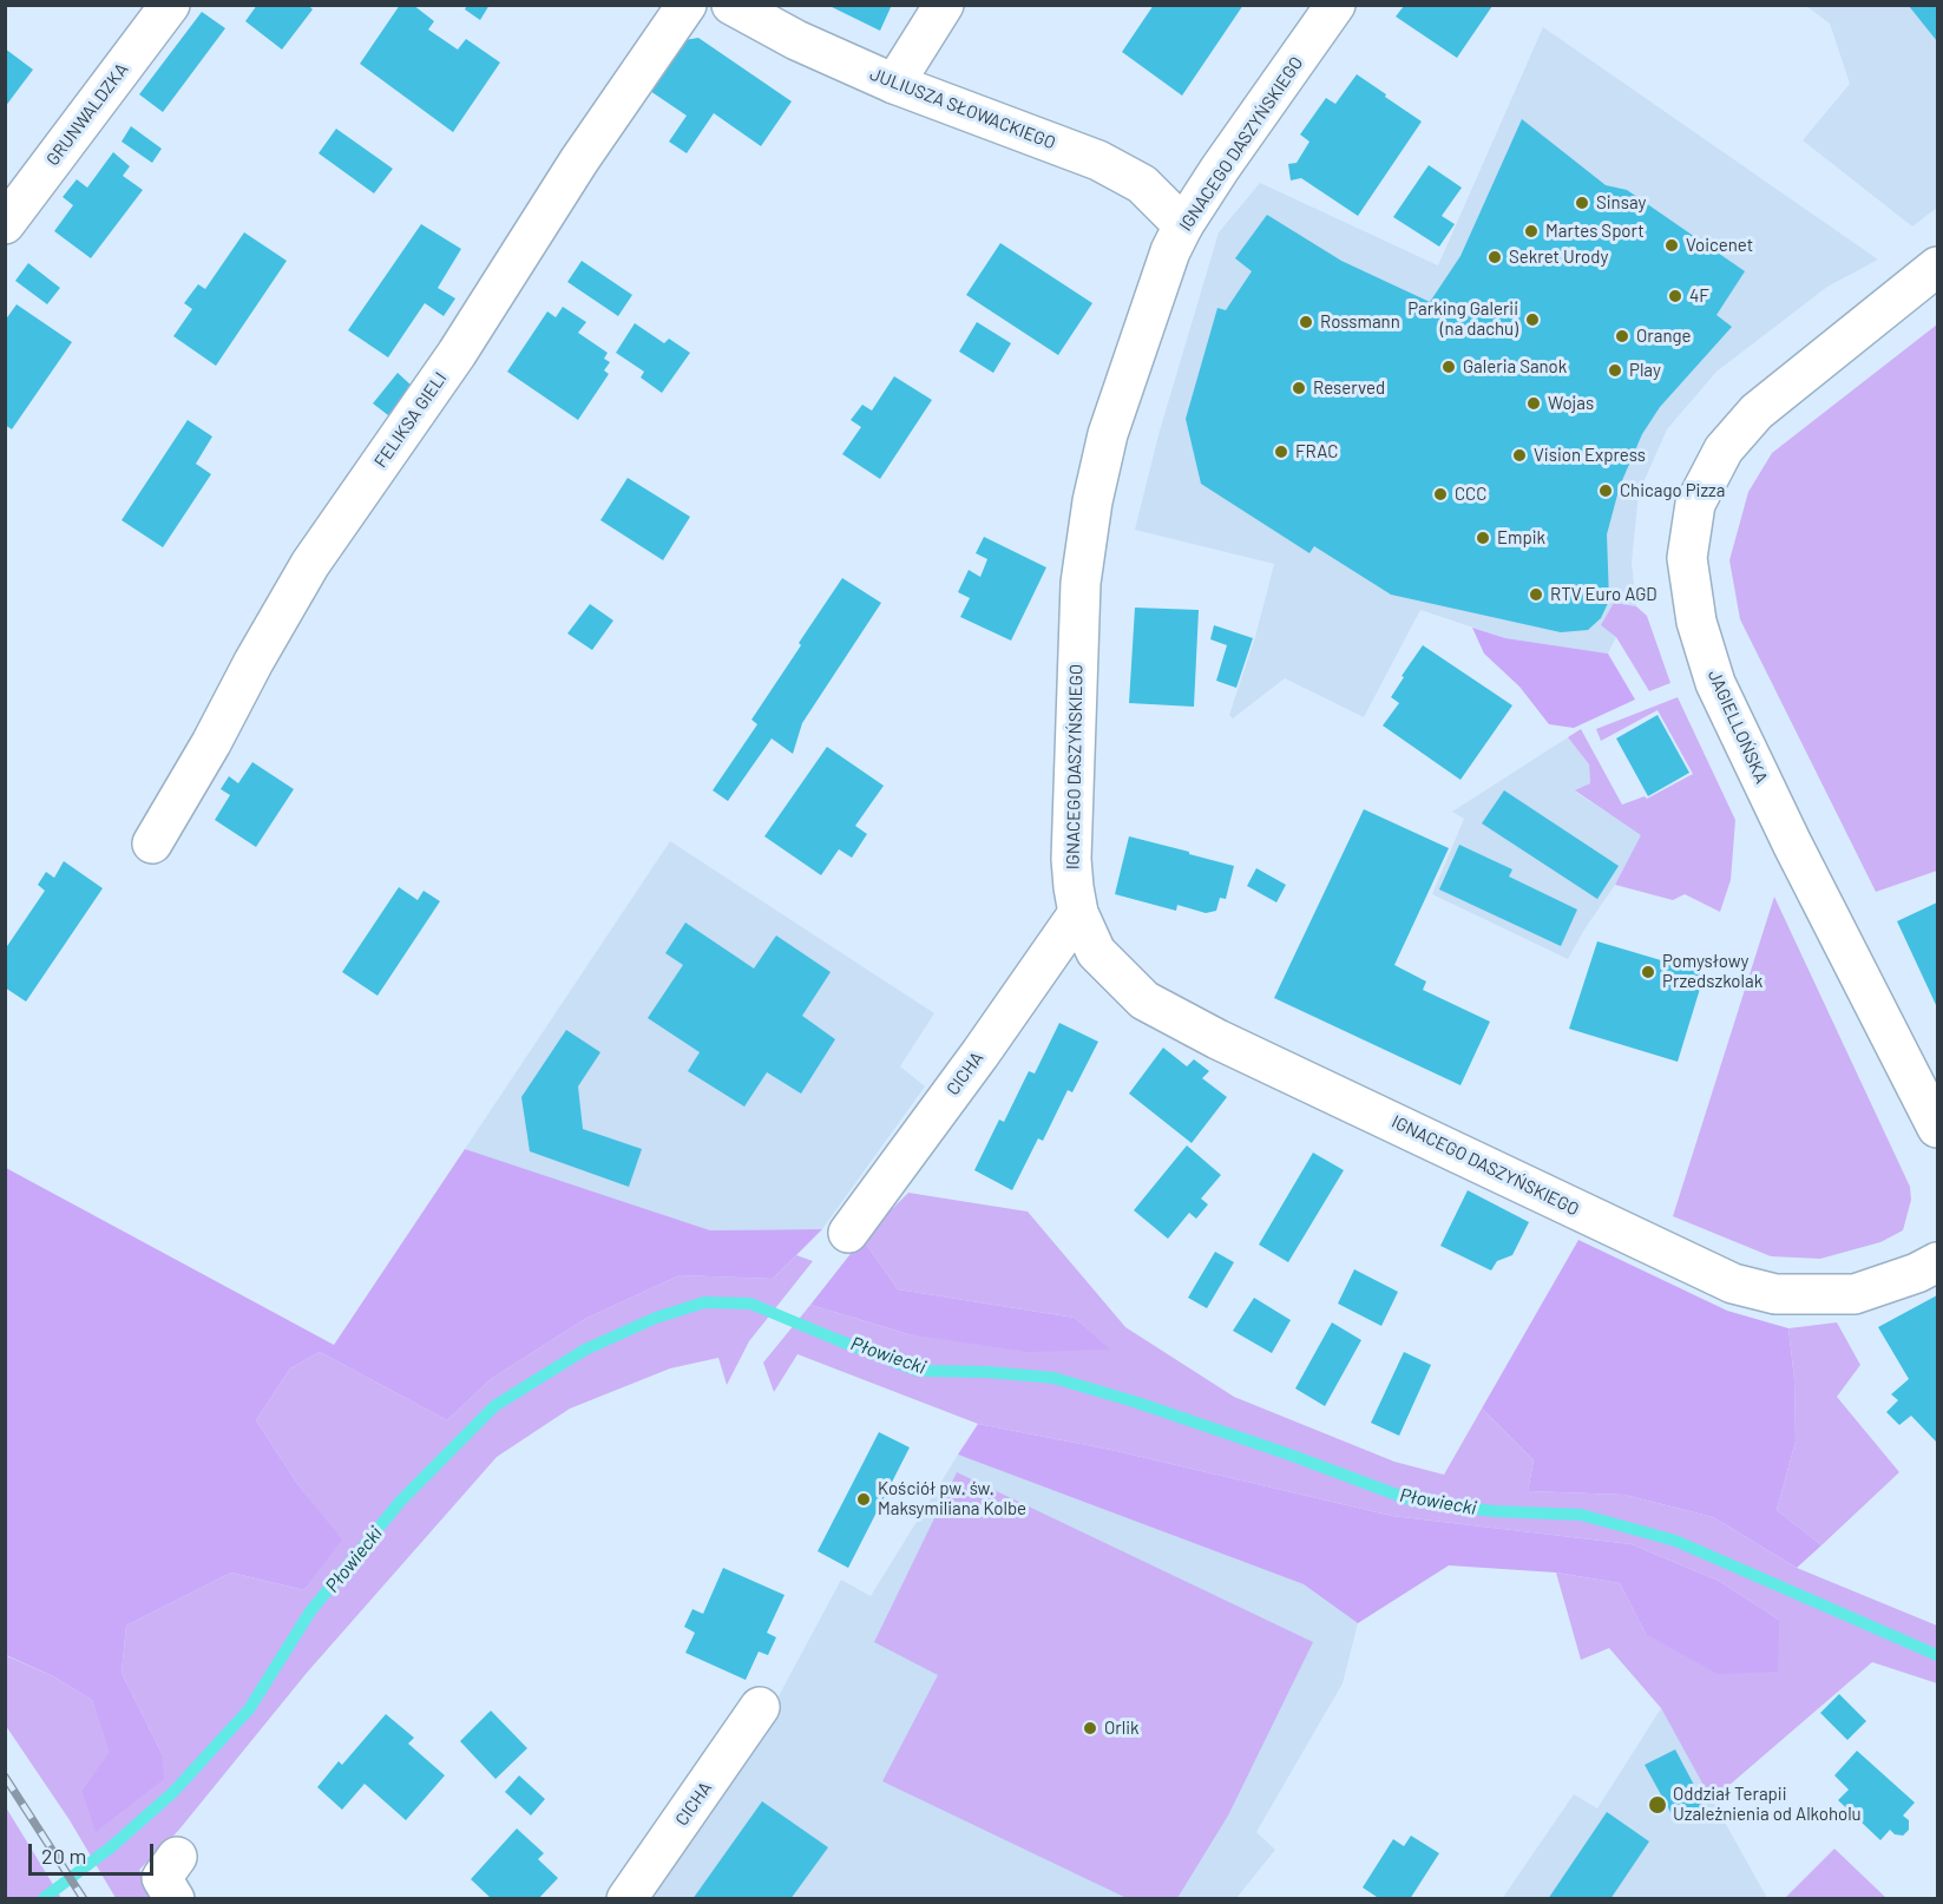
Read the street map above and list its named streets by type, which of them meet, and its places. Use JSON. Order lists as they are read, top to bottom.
{
  "streets": {
    "street": [
      "JULIUSZA SŁOWACKIEGO",
      "GRUNWALDZKA",
      "IGNACEGO DASZYŃSKIEGO",
      "FELIKSA GIELI",
      "JAGIELLOŃSKA",
      "CICHA"
    ]
  },
  "crossings": [
    ["JULIUSZA SŁOWACKIEGO", "IGNACEGO DASZYŃSKIEGO"],
    ["IGNACEGO DASZYŃSKIEGO", "CICHA"]
  ],
  "water": ["Płowiecki"],
  "places": [
    "Sinsay",
    "Martes Sport",
    "Voicenet",
    "Sekret Urody",
    "4F",
    "Parking Galerii (na dachu)",
    "Rossmann",
    "Orange",
    "Galeria Sanok",
    "Play",
    "Reserved",
    "Wojas",
    "FRAC",
    "Vision Express",
    "Chicago Pizza",
    "CCC",
    "Empik",
    "RTV Euro AGD",
    "Pomysłowy Przedszkolak",
    "Kościół pw. św. Maksymiliana Kolbe",
    "Orlik",
    "Oddział Terapii Uzależnienia od Alkoholu"
  ],
  "scale_bar": "20 m"
}
